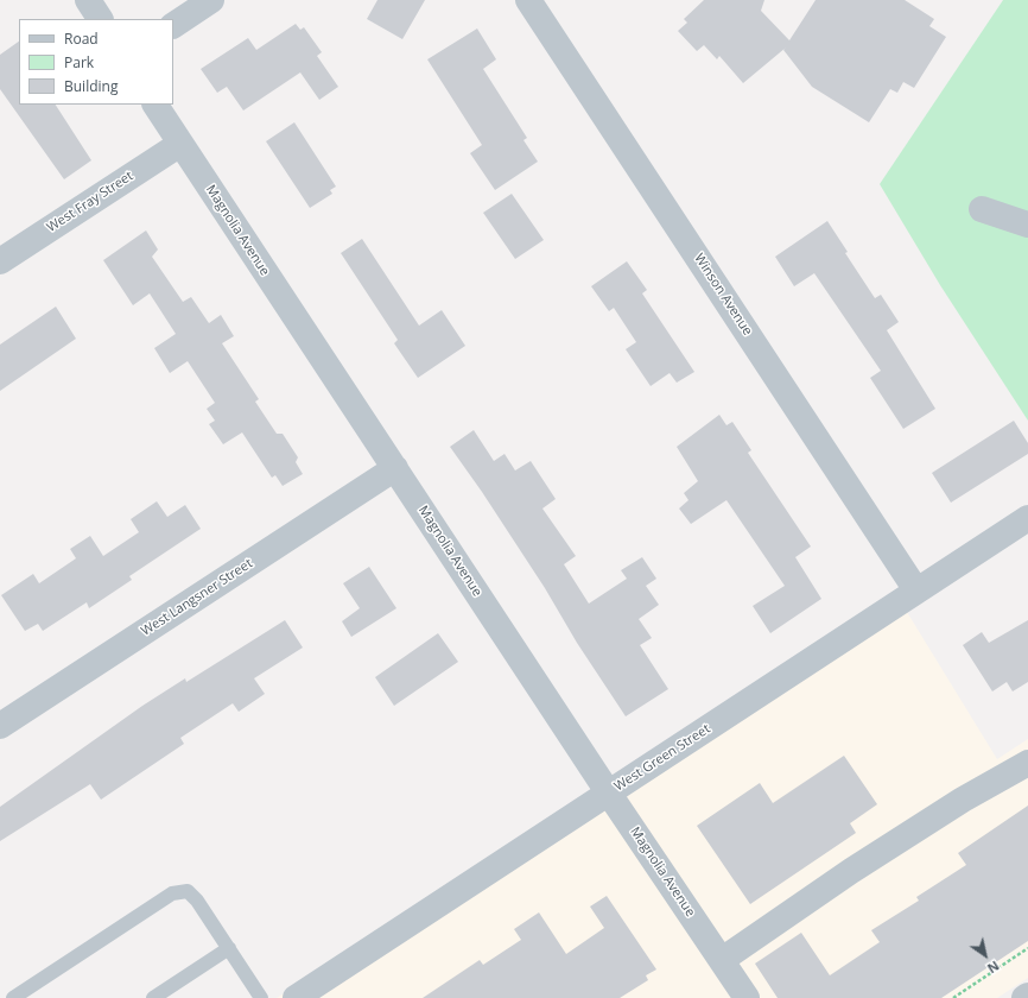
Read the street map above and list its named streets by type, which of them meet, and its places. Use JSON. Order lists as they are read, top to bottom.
{
  "streets": {
    "street": [
      "West Fray Street",
      "Magnolia Avenue",
      "Winson Avenue",
      "West Langsner Street",
      "West Green Street"
    ]
  },
  "crossings": [
    ["West Fray Street", "Magnolia Avenue"],
    ["Magnolia Avenue", "West Langsner Street"],
    ["Magnolia Avenue", "West Green Street"],
    ["Winson Avenue", "West Green Street"]
  ],
  "legend": ["Road", "Park", "Building"],
  "north": "bottom right"
}
